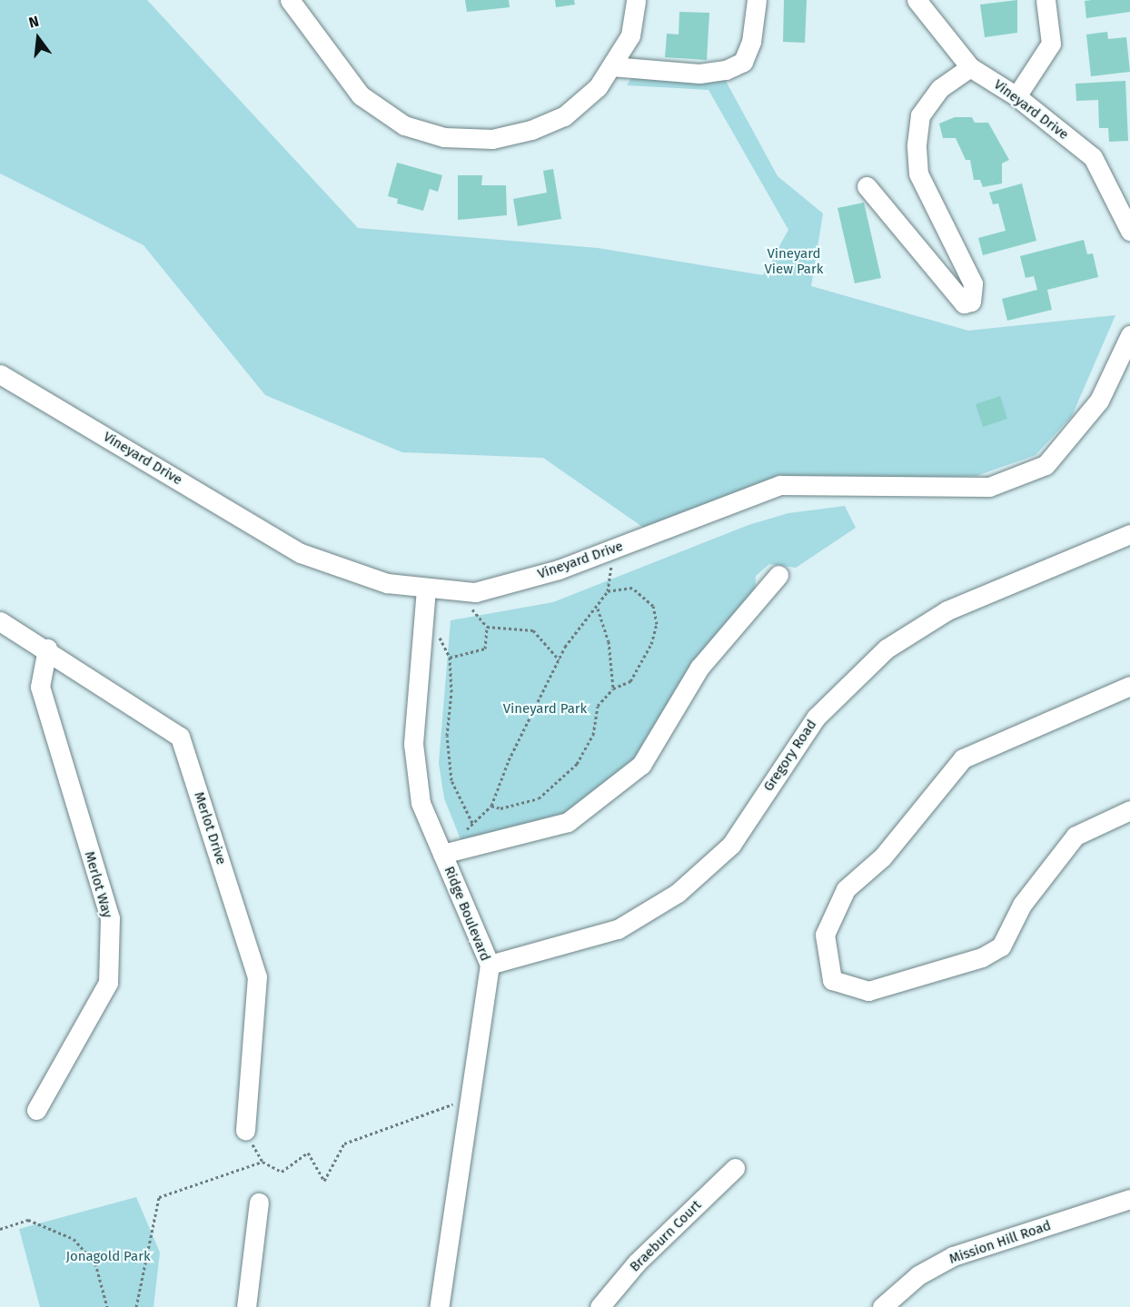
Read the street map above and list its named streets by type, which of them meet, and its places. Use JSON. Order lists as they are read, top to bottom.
{
  "streets": {
    "street": [
      "Vineyard Drive",
      "Gregory Road",
      "Merlot Drive",
      "Merlot Way",
      "Ridge Boulevard",
      "Braeburn Court",
      "Mission Hill Road"
    ]
  },
  "crossings": [
    ["Vineyard Drive", "Ridge Boulevard"],
    ["Gregory Road", "Ridge Boulevard"],
    ["Merlot Drive", "Merlot Way"]
  ],
  "parks": ["Vineyard View Park", "Vineyard Park", "Jonagold Park"],
  "north": "top"
}
